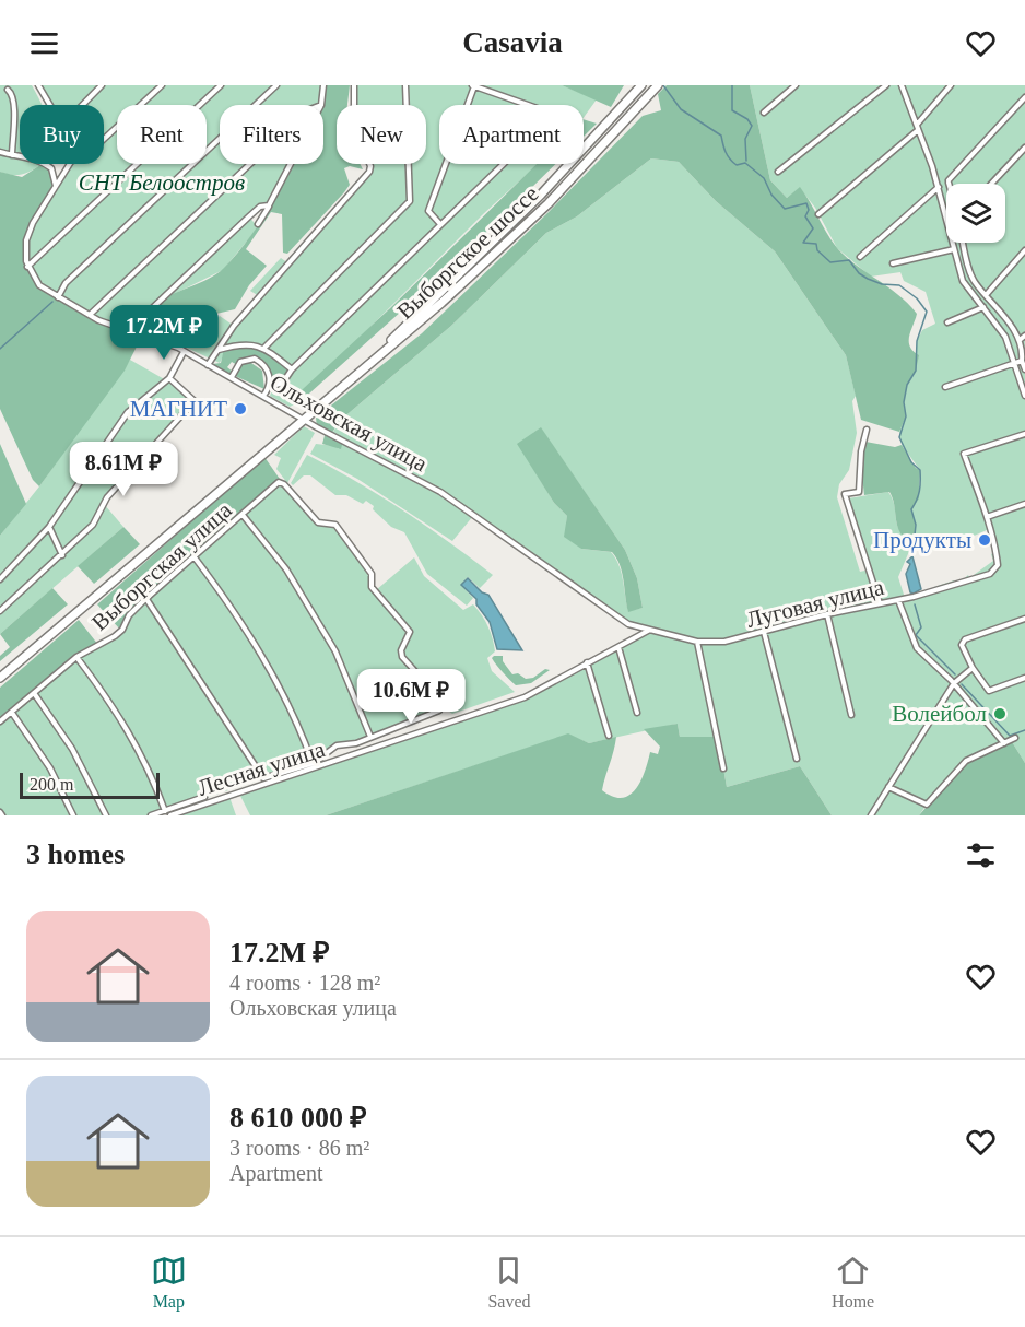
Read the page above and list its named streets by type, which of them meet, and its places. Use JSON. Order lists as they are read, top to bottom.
{
  "streets": {
    "main road": ["Выборгское шоссе"],
    "street": [
      "Ольховская улица",
      "Выборгская улица",
      "Луговая улица",
      "Лесная улица"
    ]
  },
  "crossings": [
    ["Выборгское шоссе", "Ольховская улица"],
    ["Ольховская улица", "Луговая улица"],
    ["Ольховская улица", "Лесная улица"],
    ["Луговая улица", "Лесная улица"]
  ],
  "parks": ["СНТ Белоостров"],
  "places": ["МАГНИТ", "Продукты", "Волейбол"],
  "scale_bar": "200 m",
  "page": {
    "header": "Casavia",
    "chip": [
      "Buy",
      "Rent",
      "Filters",
      "New",
      "Apartment"
    ],
    "price": ["17.2M ₽", "8.61M ₽", "10.6M ₽"],
    "scale": "200 m",
    "heading": "3 homes",
    "list": [
      {
        "name": "17.2M ₽",
        "note": "4 rooms · 128 m² · Ольховская улица"
      },
      {
        "name": "8 610 000 ₽",
        "note": "3 rooms · 86 m² · Apartment"
      }
    ],
    "tabs": ["Map", "Saved", "Home"]
  }
}
